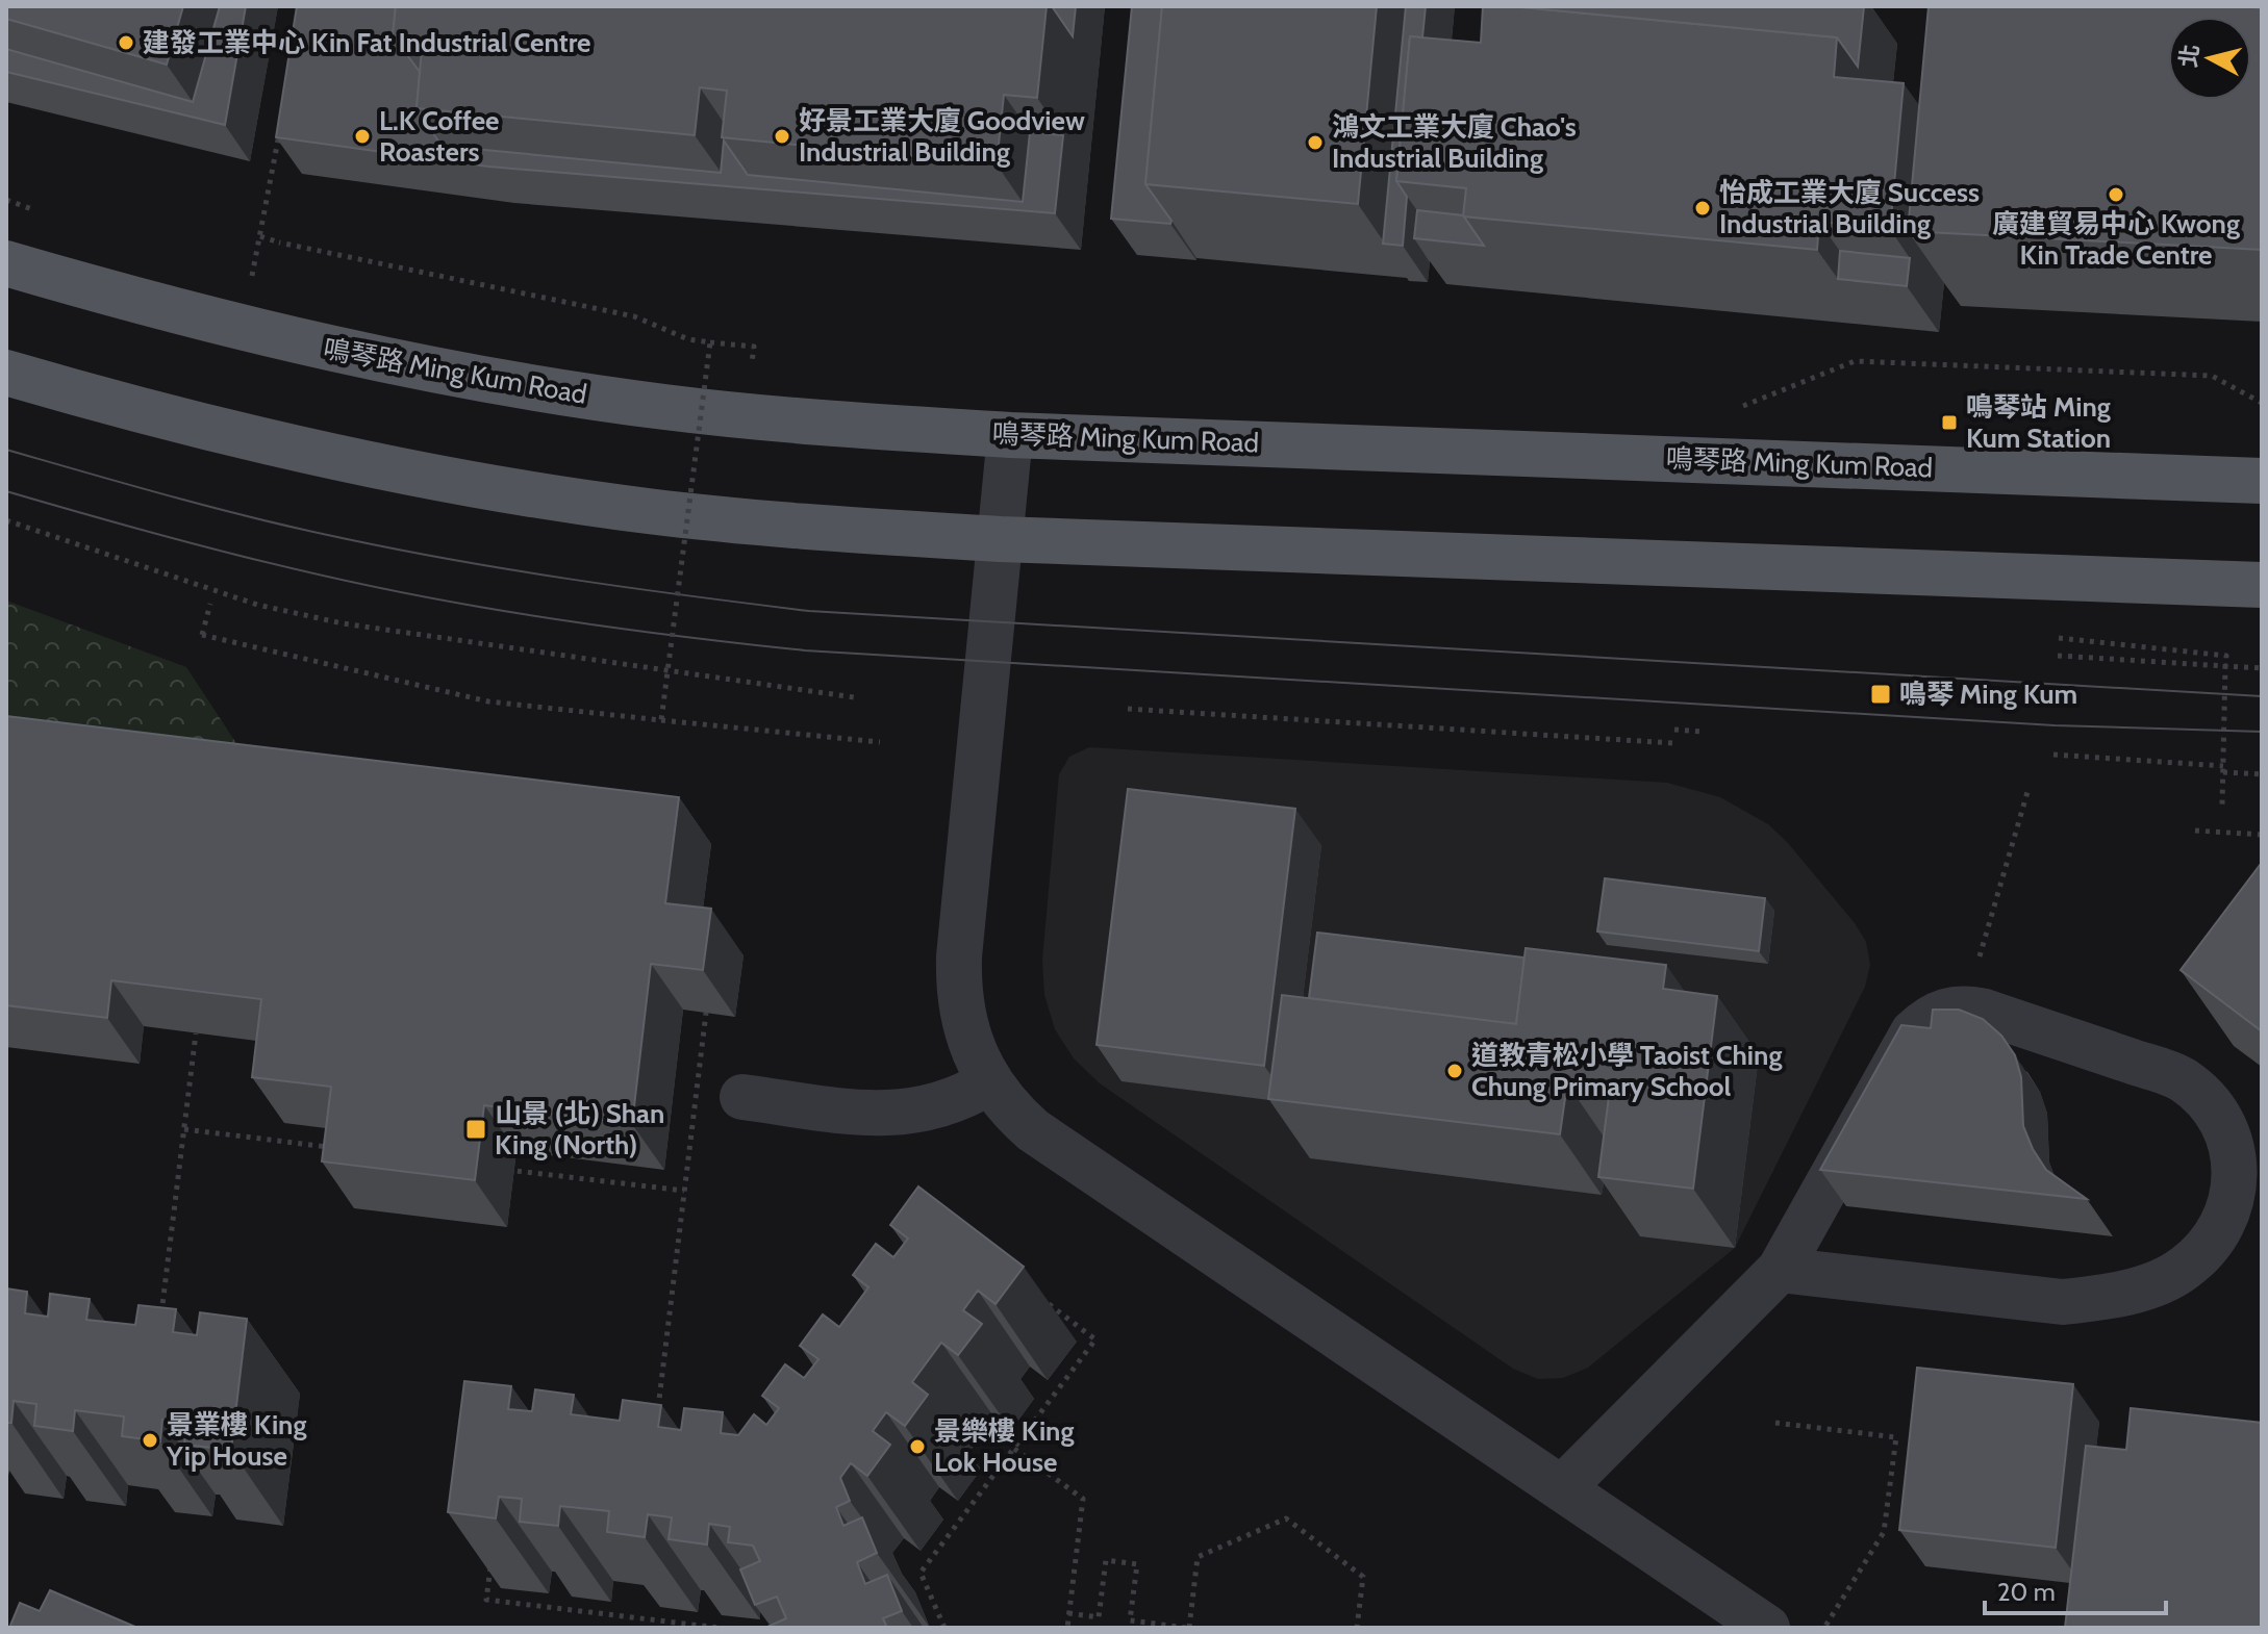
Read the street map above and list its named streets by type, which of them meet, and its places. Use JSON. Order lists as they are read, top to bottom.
{
  "streets": {
    "main road": ["鳴琴路 Ming Kum Road"]
  },
  "places": {
    "other": [
      "建發工業中心 Kin Fat Industrial Centre",
      "L.K Coffee Roasters",
      "好景工業大廈 Goodview Industrial Building",
      "鴻文工業大廈 Chao's Industrial Building",
      "廣建貿易中心 Kwong Kin Trade Centre",
      "怡成工業大廈 Success Industrial Building",
      "道教青松小學 Taoist Ching Chung Primary School",
      "景業樓 King Yip House",
      "景樂樓 King Lok House"
    ],
    "transit": ["鳴琴站 Ming Kum Station", "鳴琴 Ming Kum", "山景 (北) Shan King (North)"]
  },
  "scale_bar": "20 m",
  "north": "left"
}
